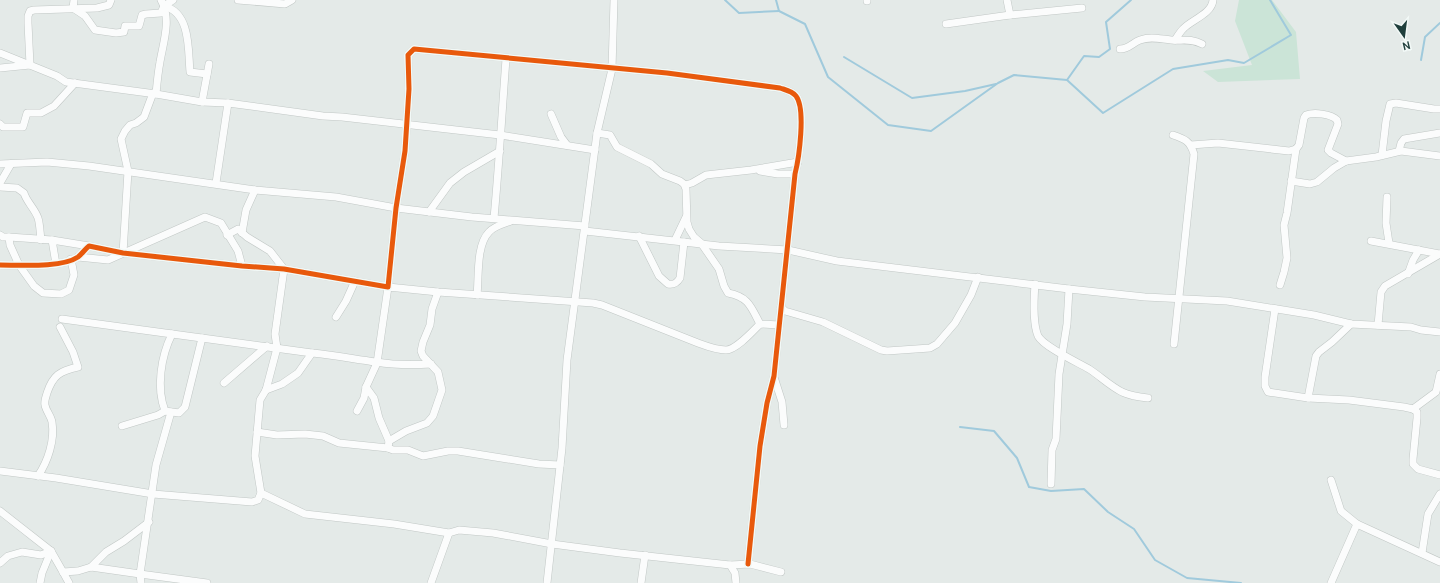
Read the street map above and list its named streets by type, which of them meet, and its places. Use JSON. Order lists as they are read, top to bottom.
{
  "north": "bottom"
}
